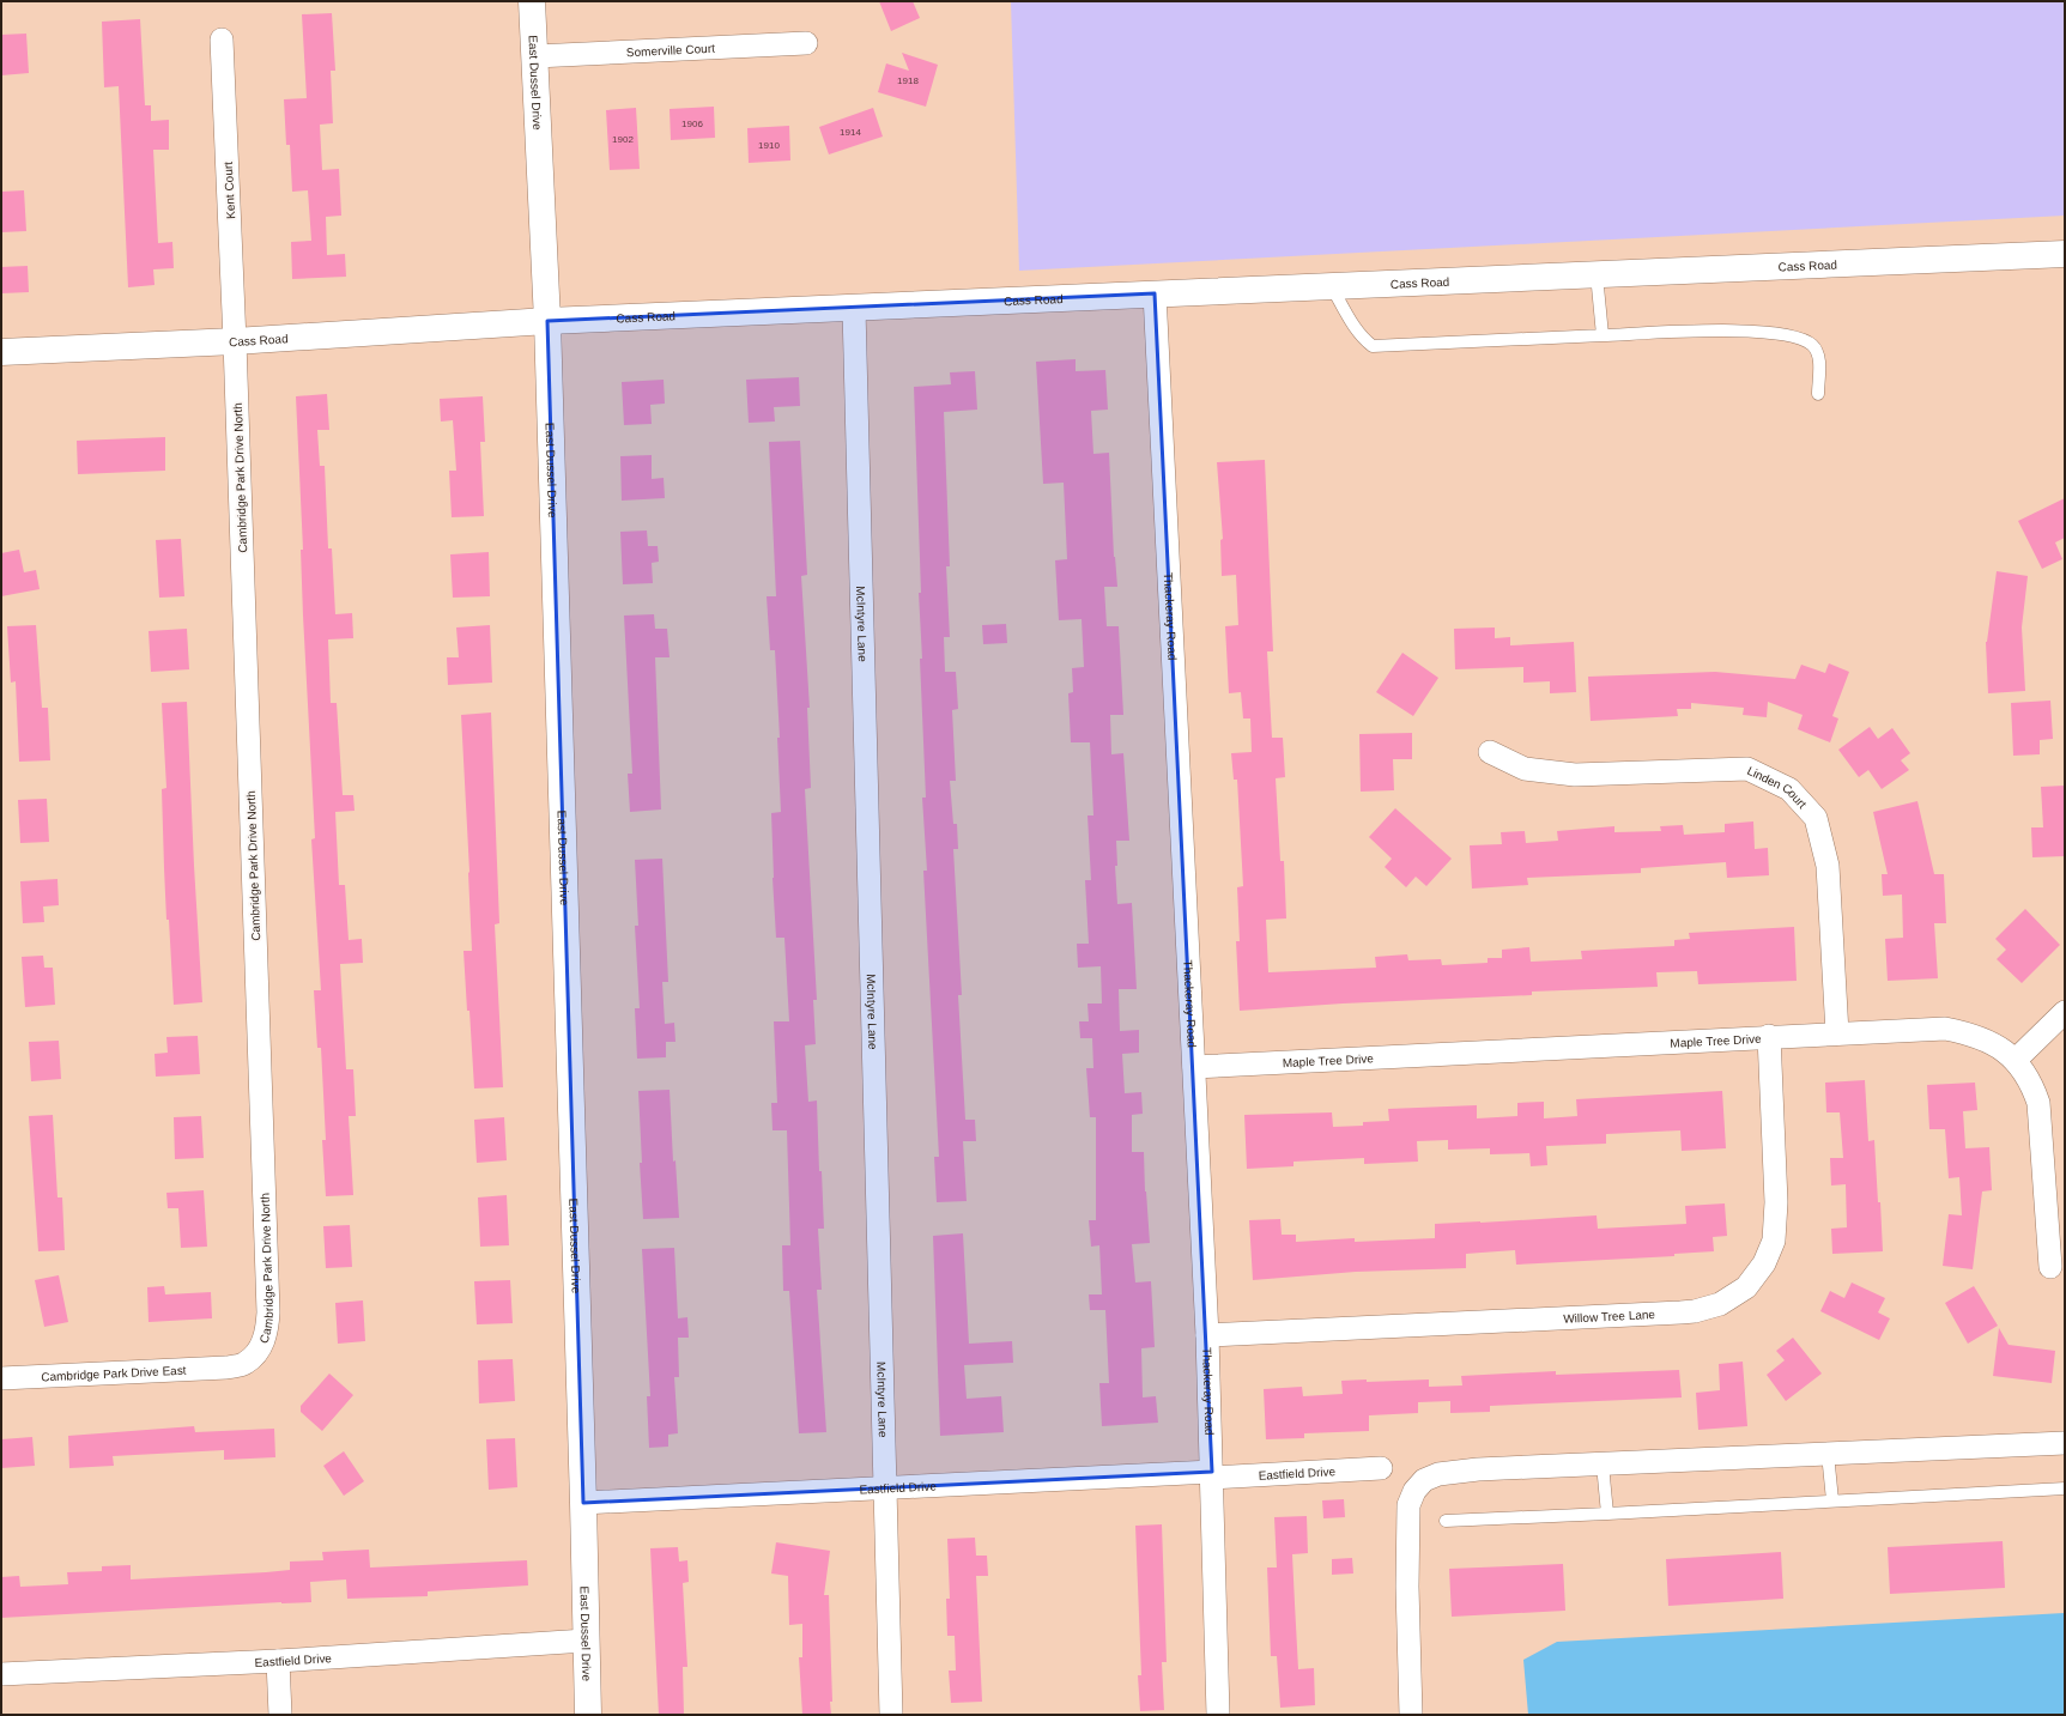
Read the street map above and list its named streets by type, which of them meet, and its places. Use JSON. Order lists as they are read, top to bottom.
{
  "streets": {
    "street": [
      "Somerville Court",
      "East Dussel Drive",
      "Kent Court",
      "Cass Road",
      "Cambridge Park Drive North",
      "Thackeray Road",
      "McIntyre Lane",
      "Linden Court",
      "Maple Tree Drive",
      "Willow Tree Lane",
      "Cambridge Park Drive East",
      "Eastfield Drive"
    ]
  },
  "crossings": [
    ["Somerville Court", "East Dussel Drive"],
    ["East Dussel Drive", "Cass Road"],
    ["East Dussel Drive", "Eastfield Drive"],
    ["Kent Court", "Cass Road"],
    ["Kent Court", "Cambridge Park Drive North"],
    ["Cass Road", "Cambridge Park Drive North"],
    ["Cass Road", "Thackeray Road"],
    ["Cass Road", "McIntyre Lane"],
    ["Cambridge Park Drive North", "Cambridge Park Drive East"],
    ["Thackeray Road", "Maple Tree Drive"],
    ["Thackeray Road", "Willow Tree Lane"],
    ["Thackeray Road", "Eastfield Drive"],
    ["McIntyre Lane", "Eastfield Drive"],
    ["Linden Court", "Maple Tree Drive"],
    ["Maple Tree Drive", "Willow Tree Lane"]
  ],
  "house_numbers": [
    "1918",
    "1906",
    "1914",
    "1902",
    "1910"
  ]
}
